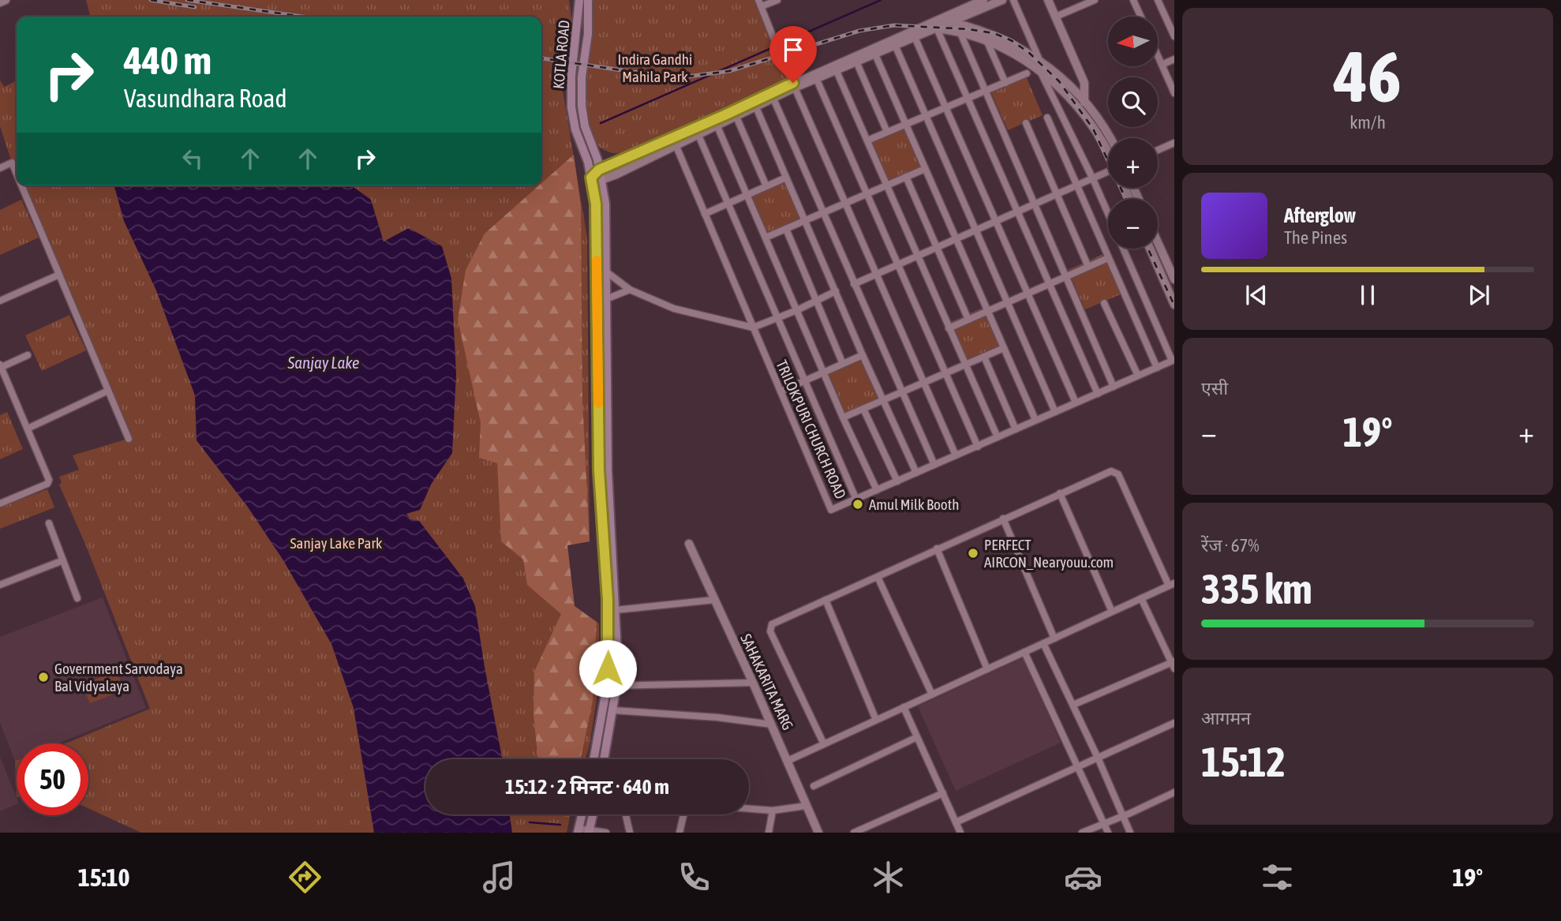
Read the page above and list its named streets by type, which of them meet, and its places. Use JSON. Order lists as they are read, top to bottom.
{
  "streets": {
    "main road": ["KOTLA ROAD"],
    "street": ["TRILOKPURI CHURCH ROAD", "SAHAKARITA MARG"]
  },
  "water": ["Sanjay Lake"],
  "parks": ["Indira Gandhi Mahila Park", "Sanjay Lake Park"],
  "places": ["Amul Milk Booth", "PERFECT AIRCON_Nearyouu.com", "Government Sarvodaya Bal Vidyalaya"],
  "north": "left",
  "page": {
    "tile": [
      ["46", "km/h"],
      "एसी",
      ["रेंज · 67%", "335 km"],
      ["आगमन", "15:12"]
    ],
    "map_buttons": ["+", "−"],
    "turn": ["440 m", "Vasundhara Road"],
    "song": ["Afterglow", "The Pines"],
    "heat": ["−", "19°", "+"],
    "limit": "50",
    "trip": "15:12 · 2 मिनट · 640 m",
    "tabs": ["15:10", "19°"]
  }
}
